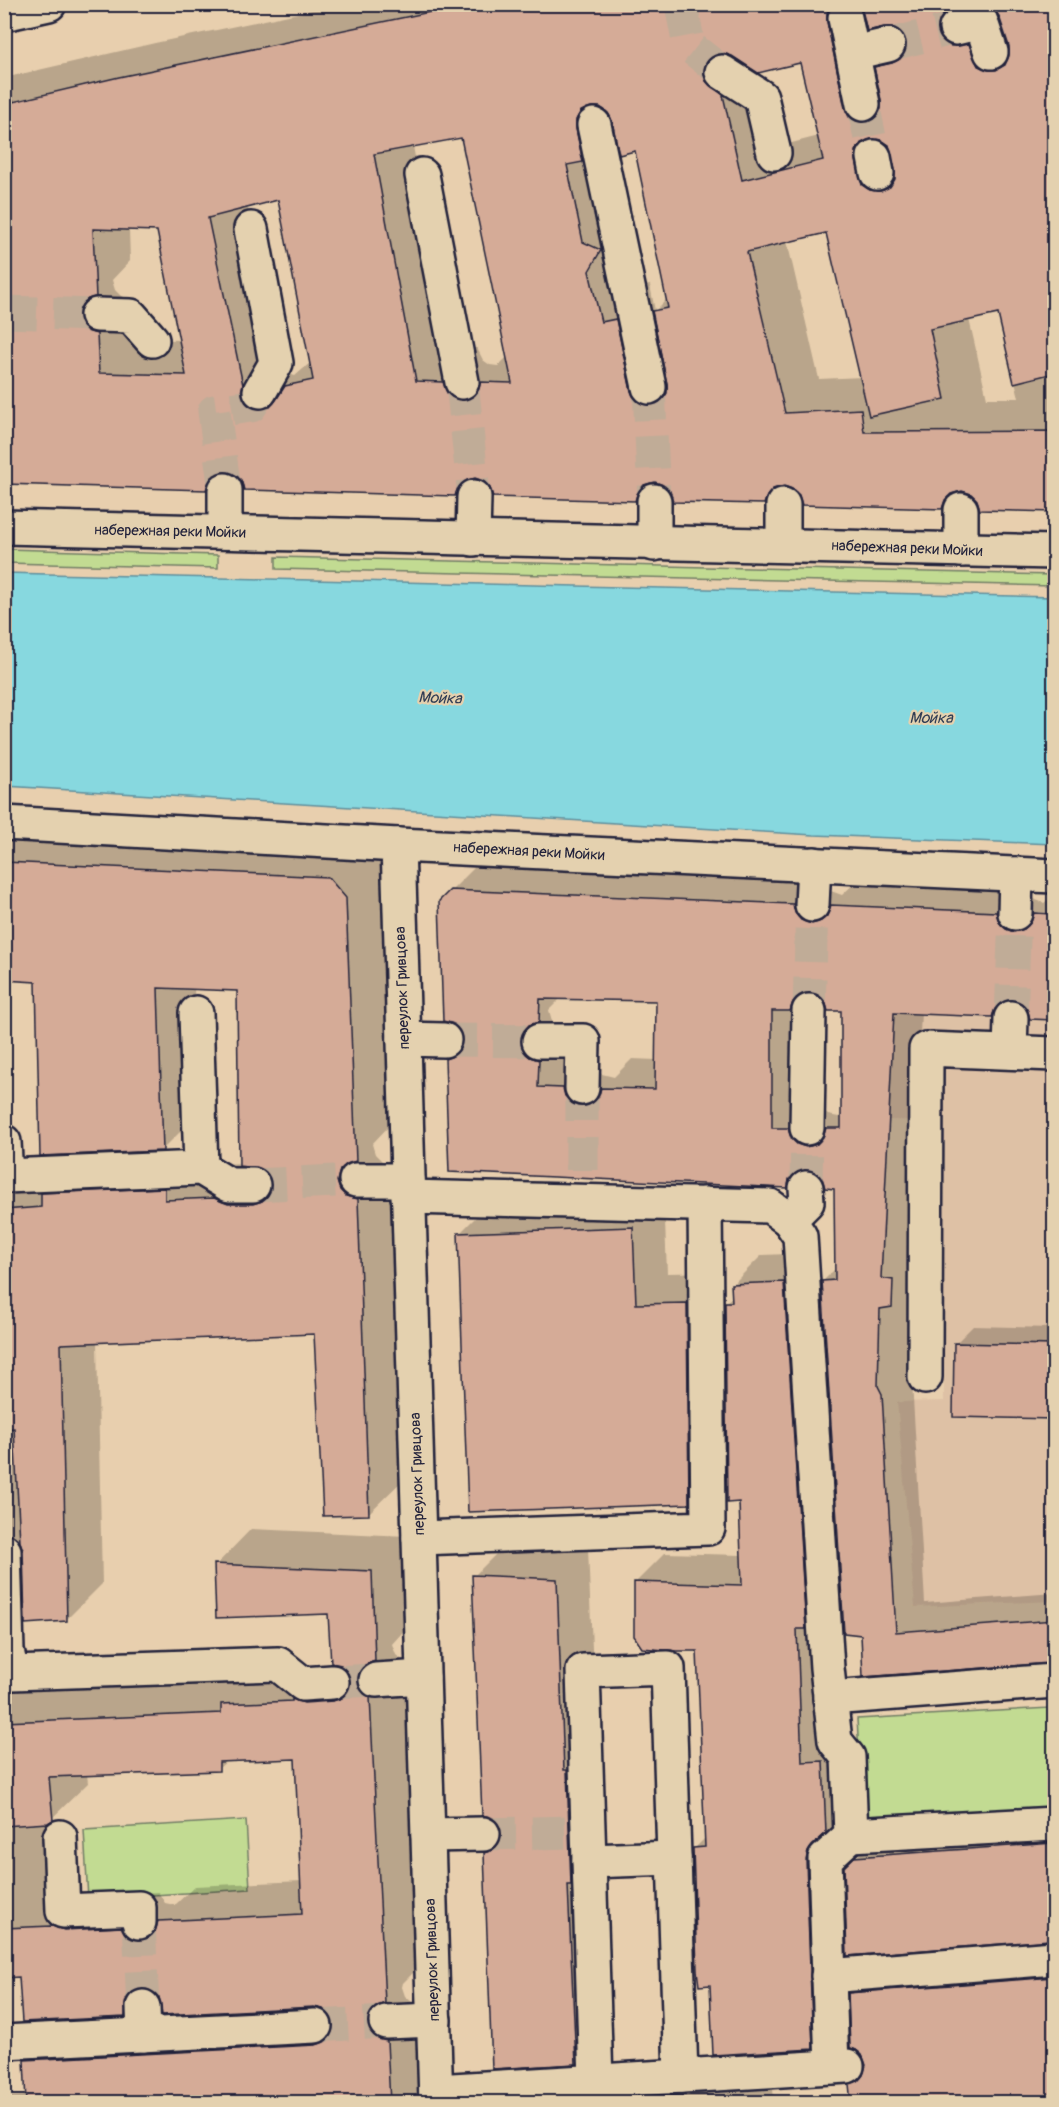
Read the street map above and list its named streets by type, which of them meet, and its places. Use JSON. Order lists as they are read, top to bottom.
{
  "streets": {
    "street": ["набережная реки Мойки", "переулок Гривцова"]
  },
  "crossings": [
    ["набережная реки Мойки", "переулок Гривцова"]
  ],
  "water": ["Мойка"]
}
